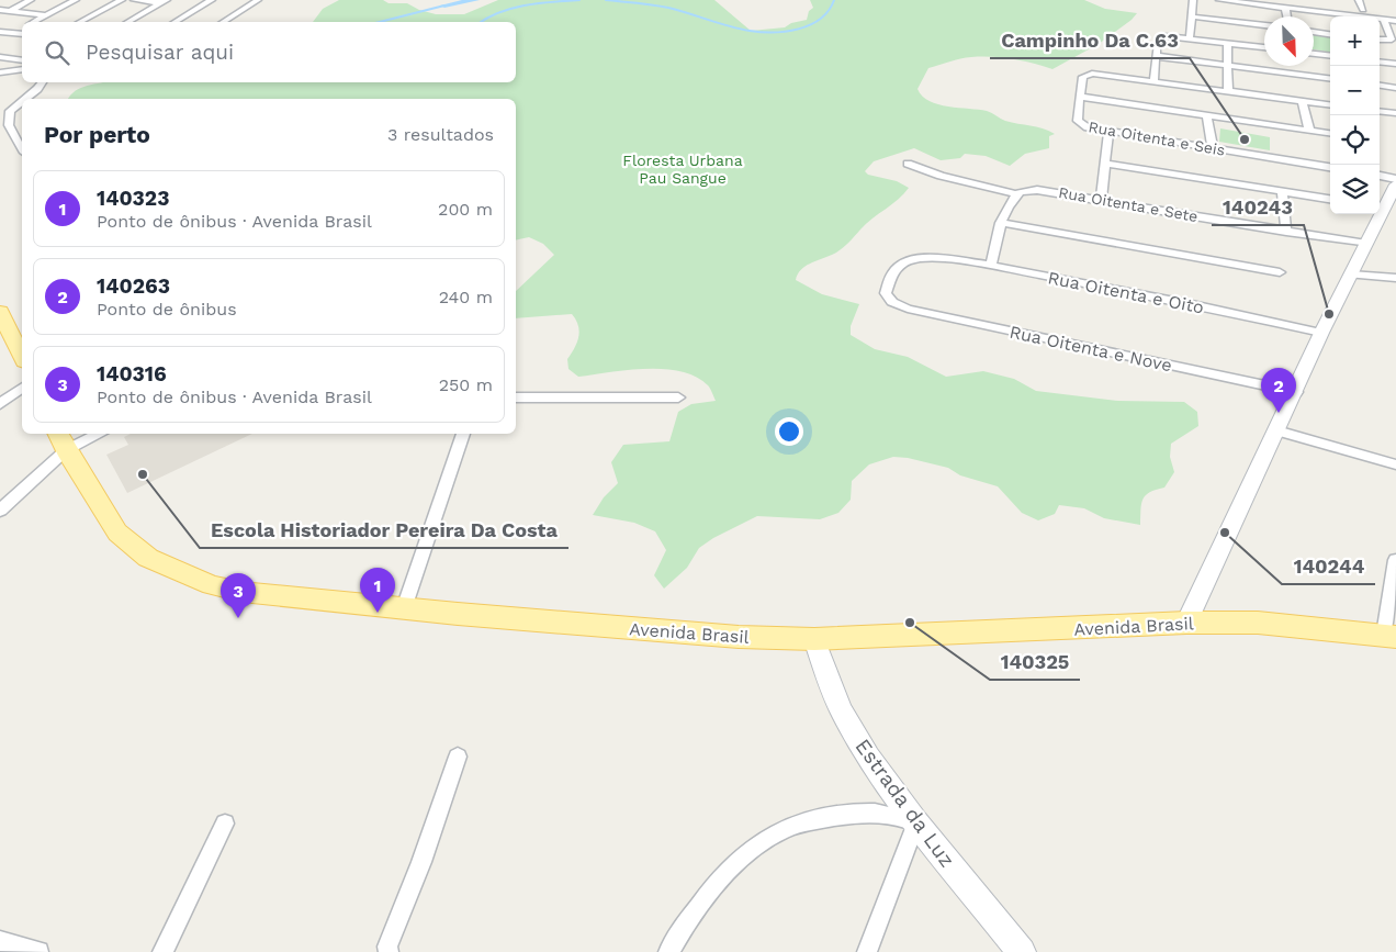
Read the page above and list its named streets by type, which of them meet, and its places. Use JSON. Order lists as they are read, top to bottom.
{
  "streets": {
    "main road": ["Avenida Brasil", "Estrada da Luz"],
    "street": [
      "Rua Oitenta e Seis",
      "Rua Oitenta e Sete",
      "Rua Oitenta e Oito",
      "Rua Oitenta e Nove"
    ]
  },
  "crossings": [
    ["Rua Oitenta e Oito", "Rua Oitenta e Nove"],
    ["Avenida Brasil", "Estrada da Luz"]
  ],
  "parks": ["Floresta Urbana Pau Sangue"],
  "places": [
    "Campinho Da C.63",
    "140243",
    "Escola Historiador Pereira Da Costa",
    "140244",
    "140325"
  ],
  "north": "bottom right",
  "page": {
    "map_buttons": ["+", "−"],
    "search": "Pesquisar aqui",
    "heading": ["Por perto", "3 resultados"],
    "list": [
      {
        "mark": "1",
        "name": "140323",
        "note": "Ponto de ônibus · Avenida Brasil",
        "value": "200 m"
      },
      {
        "mark": "2",
        "name": "140263",
        "note": "Ponto de ônibus",
        "value": "240 m"
      },
      {
        "mark": "3",
        "name": "140316",
        "note": "Ponto de ônibus · Avenida Brasil",
        "value": "250 m"
      }
    ],
    "pins": ["2", "1", "3"]
  }
}
